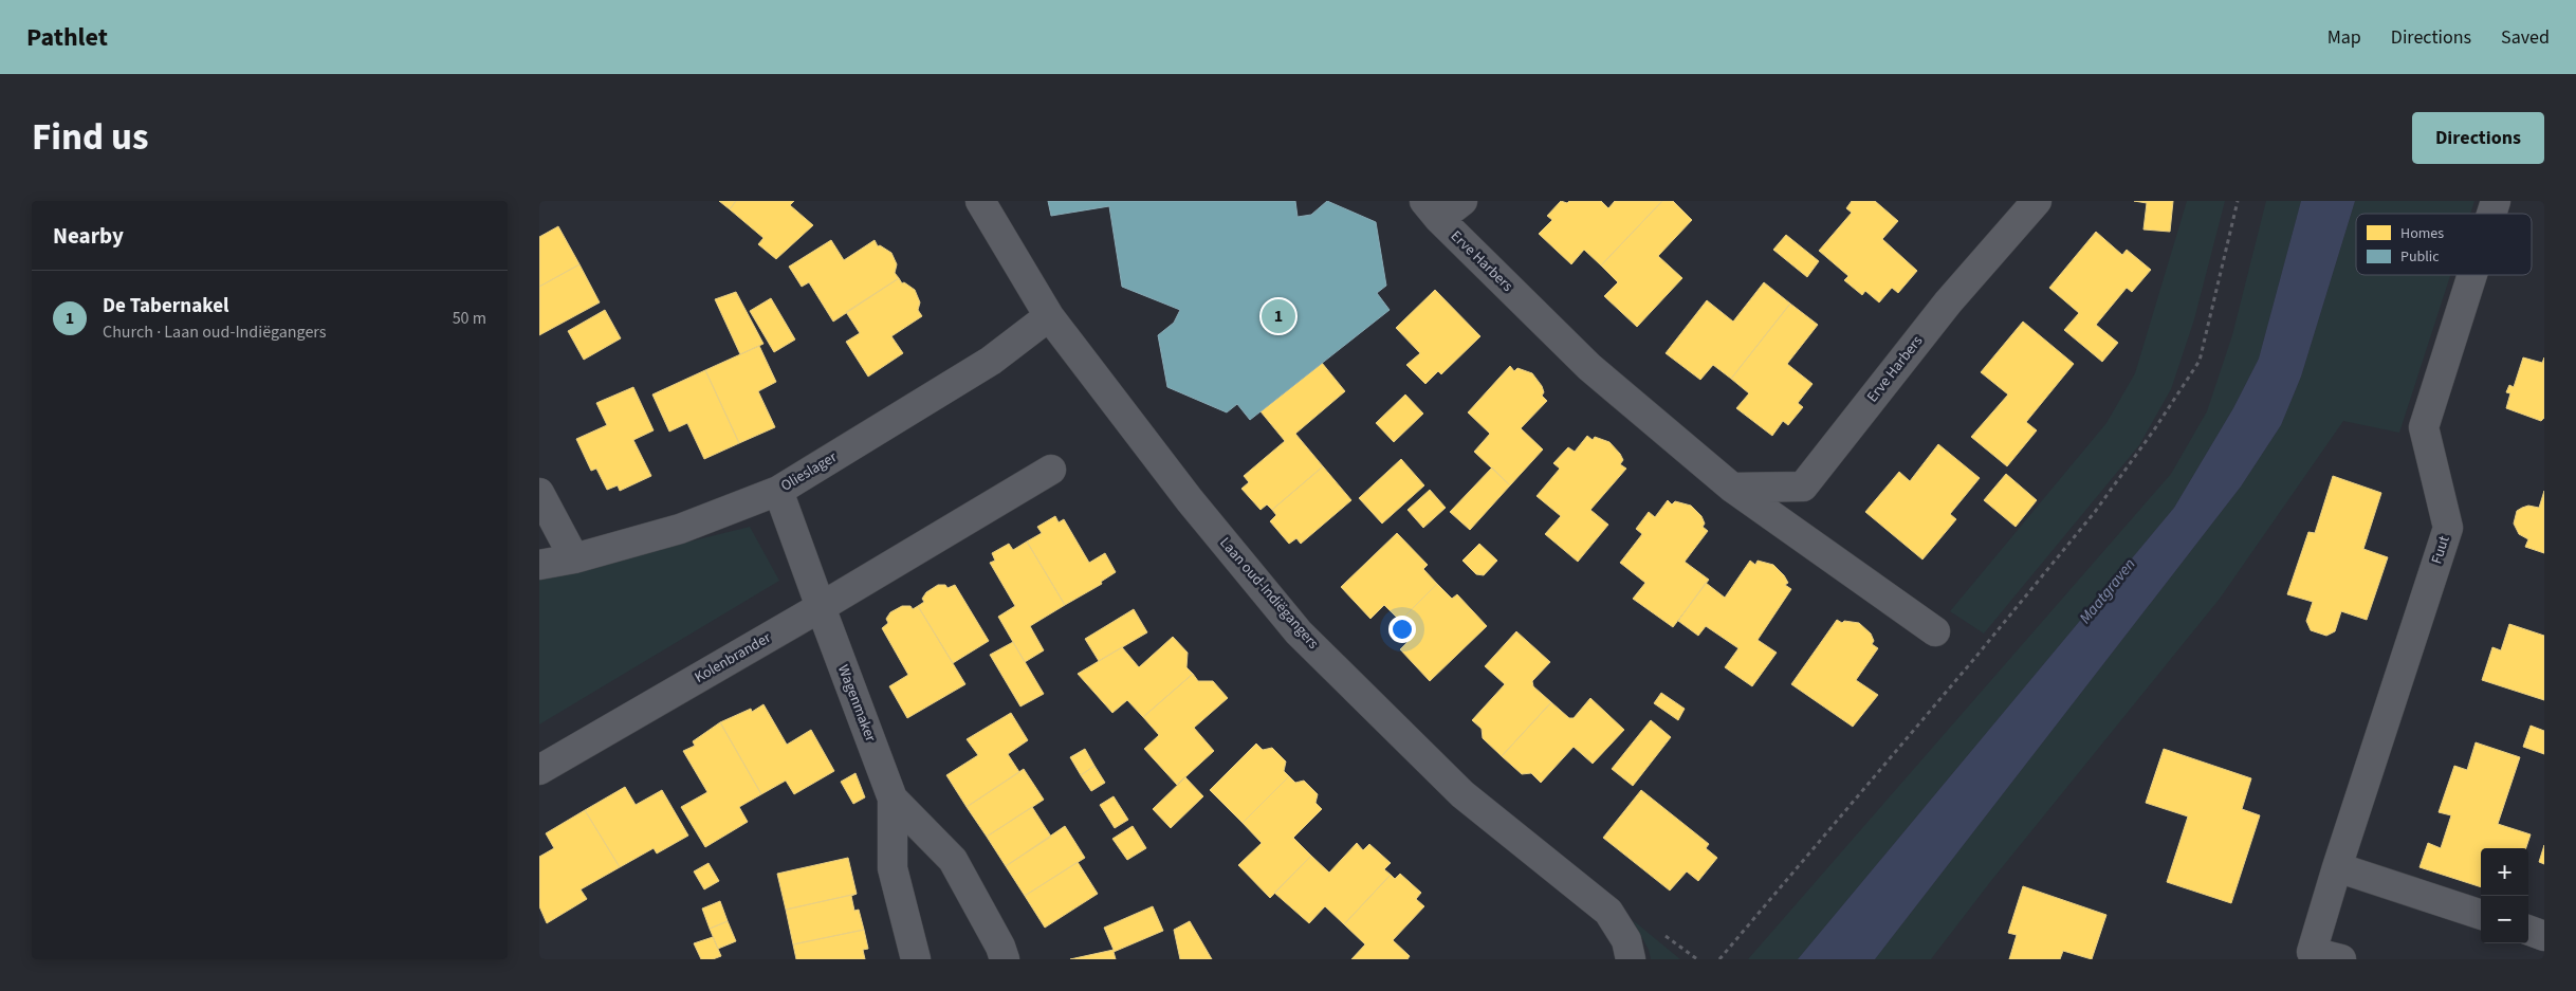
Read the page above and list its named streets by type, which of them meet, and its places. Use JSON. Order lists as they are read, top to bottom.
{
  "streets": {
    "street": [
      "Erve Harbers",
      "Olieslager",
      "Fuut",
      "Laan oud-Indiëgangers",
      "Kolenbrander",
      "Wagenmaker"
    ]
  },
  "crossings": [
    ["Olieslager", "Laan oud-Indiëgangers"],
    ["Kolenbrander", "Wagenmaker"]
  ],
  "water": ["Maatgraven"],
  "legend": ["Homes", "Public"],
  "page": {
    "header": "Pathlet",
    "nav": ["Map", "Directions", "Saved"],
    "title": "Find us",
    "buttons": "Directions",
    "heading": "Nearby",
    "list": [
      {
        "mark": "1",
        "name": "De Tabernakel",
        "note": "Church · Laan oud-Indiëgangers",
        "value": "50 m"
      }
    ],
    "pins": "1",
    "map_buttons": ["+", "−"]
  }
}
